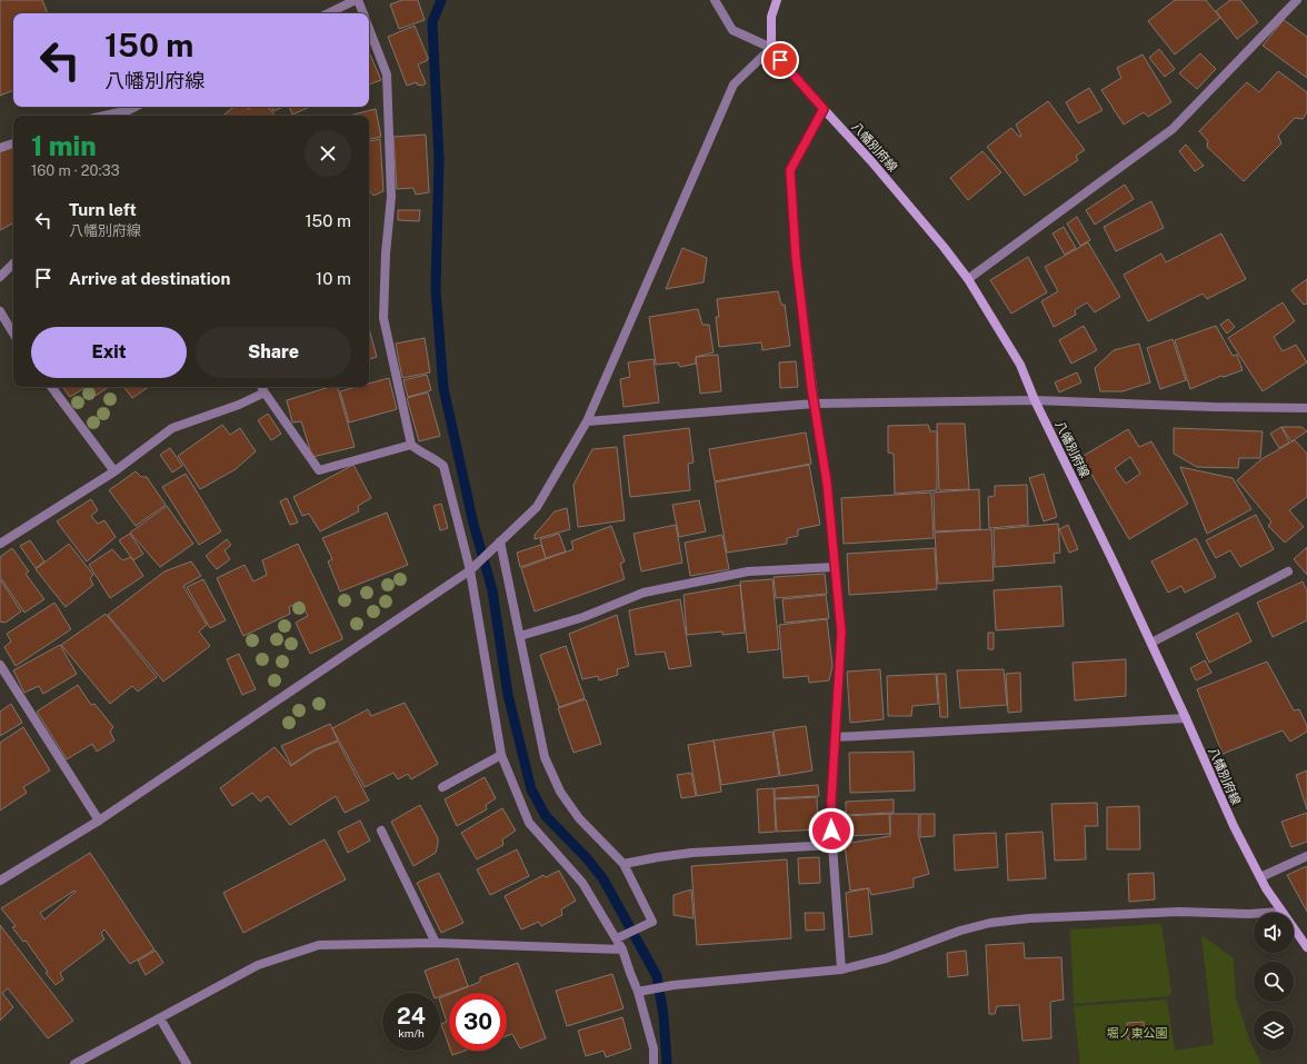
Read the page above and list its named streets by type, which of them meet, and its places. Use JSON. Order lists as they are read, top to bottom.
{
  "streets": {
    "main road": ["八幡別府線"]
  },
  "parks": ["堀ノ東公園"],
  "page": {
    "turn": ["150 m", "八幡別府線"],
    "heading": ["1 min", "160 m · 20:33"],
    "list": [
      {
        "name": "Turn left",
        "note": "八幡別府線",
        "value": "150 m"
      },
      {
        "name": "Arrive at destination",
        "value": "10 m"
      }
    ],
    "buttons": ["Exit", "Share"],
    "speed": "24 km/h",
    "limit": "30"
  }
}
